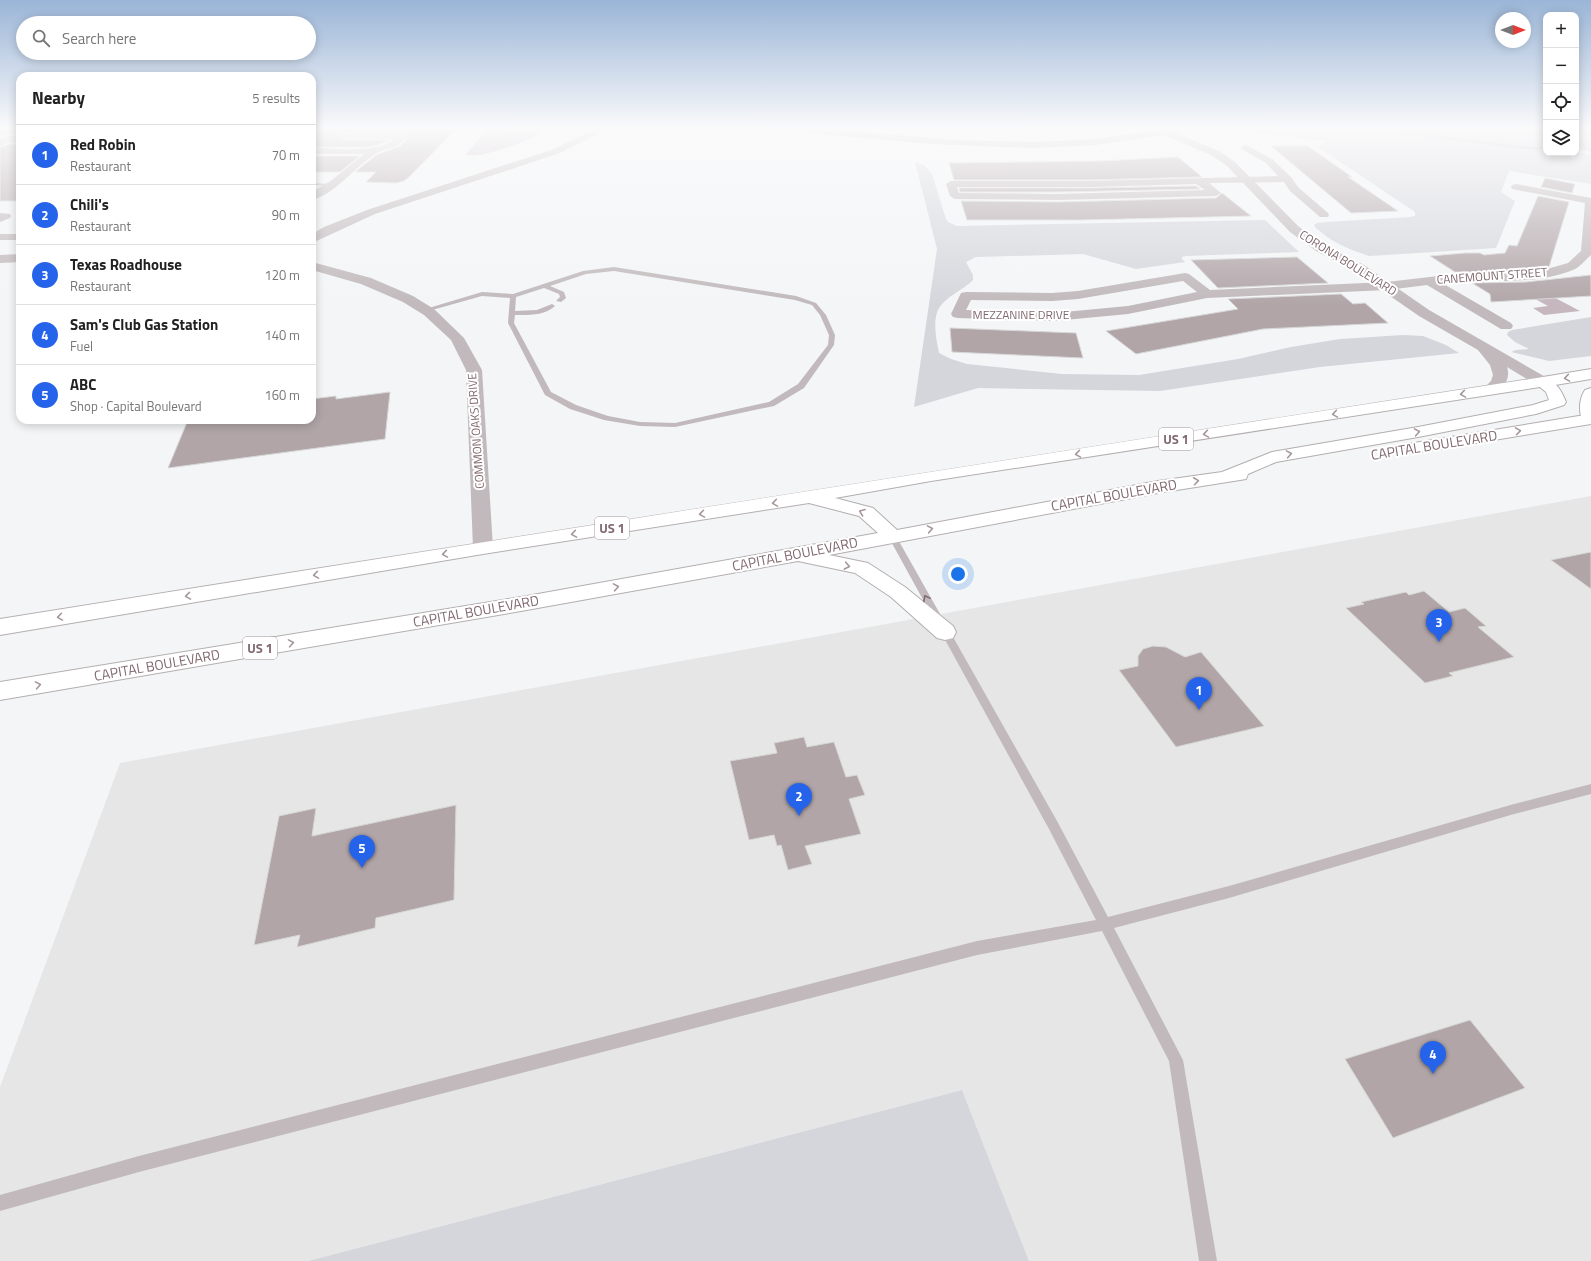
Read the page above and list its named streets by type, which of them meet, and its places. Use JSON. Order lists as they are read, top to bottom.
{
  "streets": {
    "highway": ["US 1", "CAPITAL BOULEVARD"],
    "street": [
      "CORONA BOULEVARD",
      "CANEMOUNT STREET",
      "MEZZANINE DRIVE",
      "COMMON OAKS DRIVE"
    ]
  },
  "crossings": [
    ["CORONA BOULEVARD", "CANEMOUNT STREET"],
    ["CORONA BOULEVARD", "MEZZANINE DRIVE"],
    ["CORONA BOULEVARD", "US 1"],
    ["CANEMOUNT STREET", "MEZZANINE DRIVE"],
    ["COMMON OAKS DRIVE", "US 1"]
  ],
  "north": "right",
  "page": {
    "map_buttons": ["+", "−"],
    "search": "Search here",
    "heading": ["Nearby", "5 results"],
    "list": [
      {
        "mark": "1",
        "name": "Red Robin",
        "note": "Restaurant",
        "value": "70 m"
      },
      {
        "mark": "2",
        "name": "Chili's",
        "note": "Restaurant",
        "value": "90 m"
      },
      {
        "mark": "3",
        "name": "Texas Roadhouse",
        "note": "Restaurant",
        "value": "120 m"
      },
      {
        "mark": "4",
        "name": "Sam's Club Gas Station",
        "note": "Fuel",
        "value": "140 m"
      },
      {
        "mark": "5",
        "name": "ABC",
        "note": "Shop · Capital Boulevard",
        "value": "160 m"
      }
    ],
    "pins": [
      "3",
      "1",
      "2",
      "5",
      "4"
    ]
  }
}
